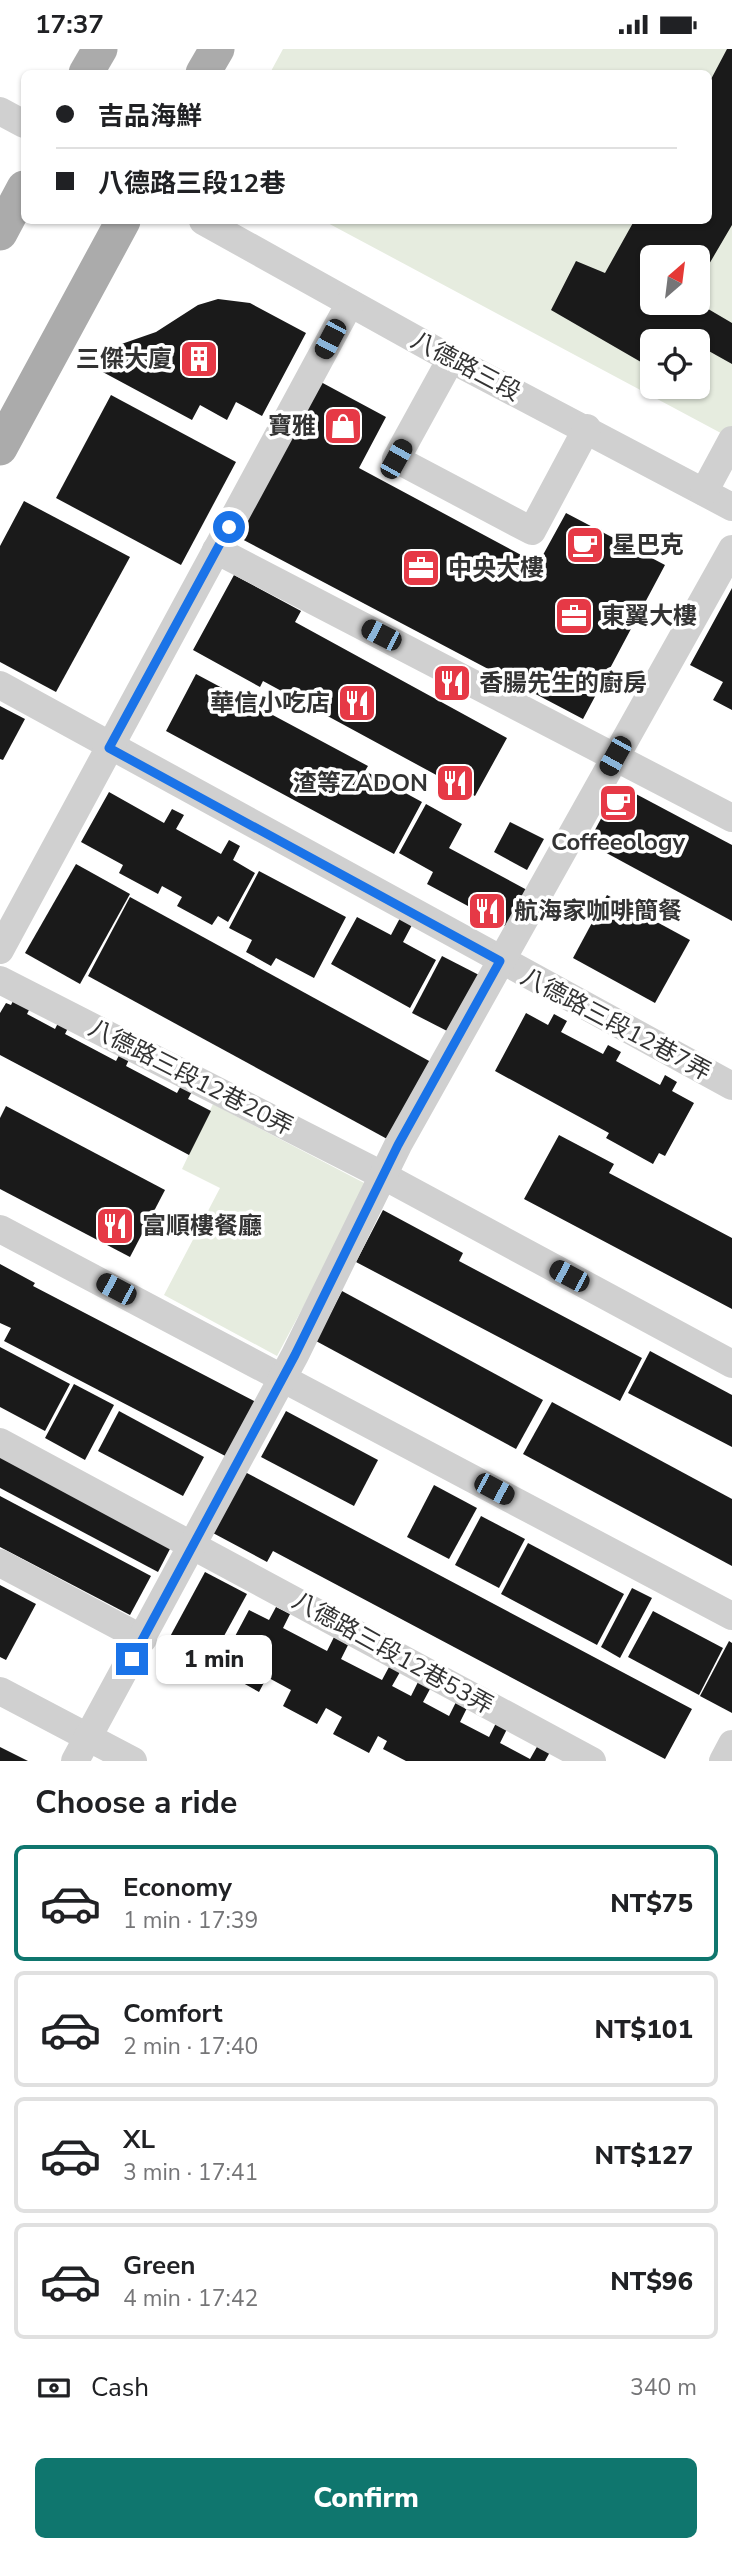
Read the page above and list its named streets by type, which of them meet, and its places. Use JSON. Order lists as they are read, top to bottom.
{
  "streets": {
    "street": [
      "八德路三段",
      "八德路三段12巷7弄",
      "八德路三段12巷20弄",
      "八德路三段12巷53弄"
    ]
  },
  "places": {
    "building": ["三傑大廈"],
    "shop": ["寶雅"],
    "cafe": ["星巴克", "Coffeeology"],
    "office": ["中央大樓", "東翼大樓"],
    "restaurant": [
      "香腸先生的廚房",
      "華信小吃店",
      "渣等ZADON",
      "航海家咖啡簡餐",
      "富順樓餐廳"
    ]
  },
  "north": "top right",
  "page": {
    "status": "17:37",
    "banner": ["吉品海鮮", "八德路三段12巷"],
    "bubble": "1 min",
    "heading": "Choose a ride",
    "list": [
      {
        "name": "Economy",
        "note": "1 min · 17:39",
        "value": "NT$75"
      },
      {
        "name": "Comfort",
        "note": "2 min · 17:40",
        "value": "NT$101"
      },
      {
        "name": "XL",
        "note": "3 min · 17:41",
        "value": "NT$127"
      },
      {
        "name": "Green",
        "note": "4 min · 17:42",
        "value": "NT$96"
      }
    ],
    "pay": ["Cash", "340 m"],
    "buttons": "Confirm"
  }
}
